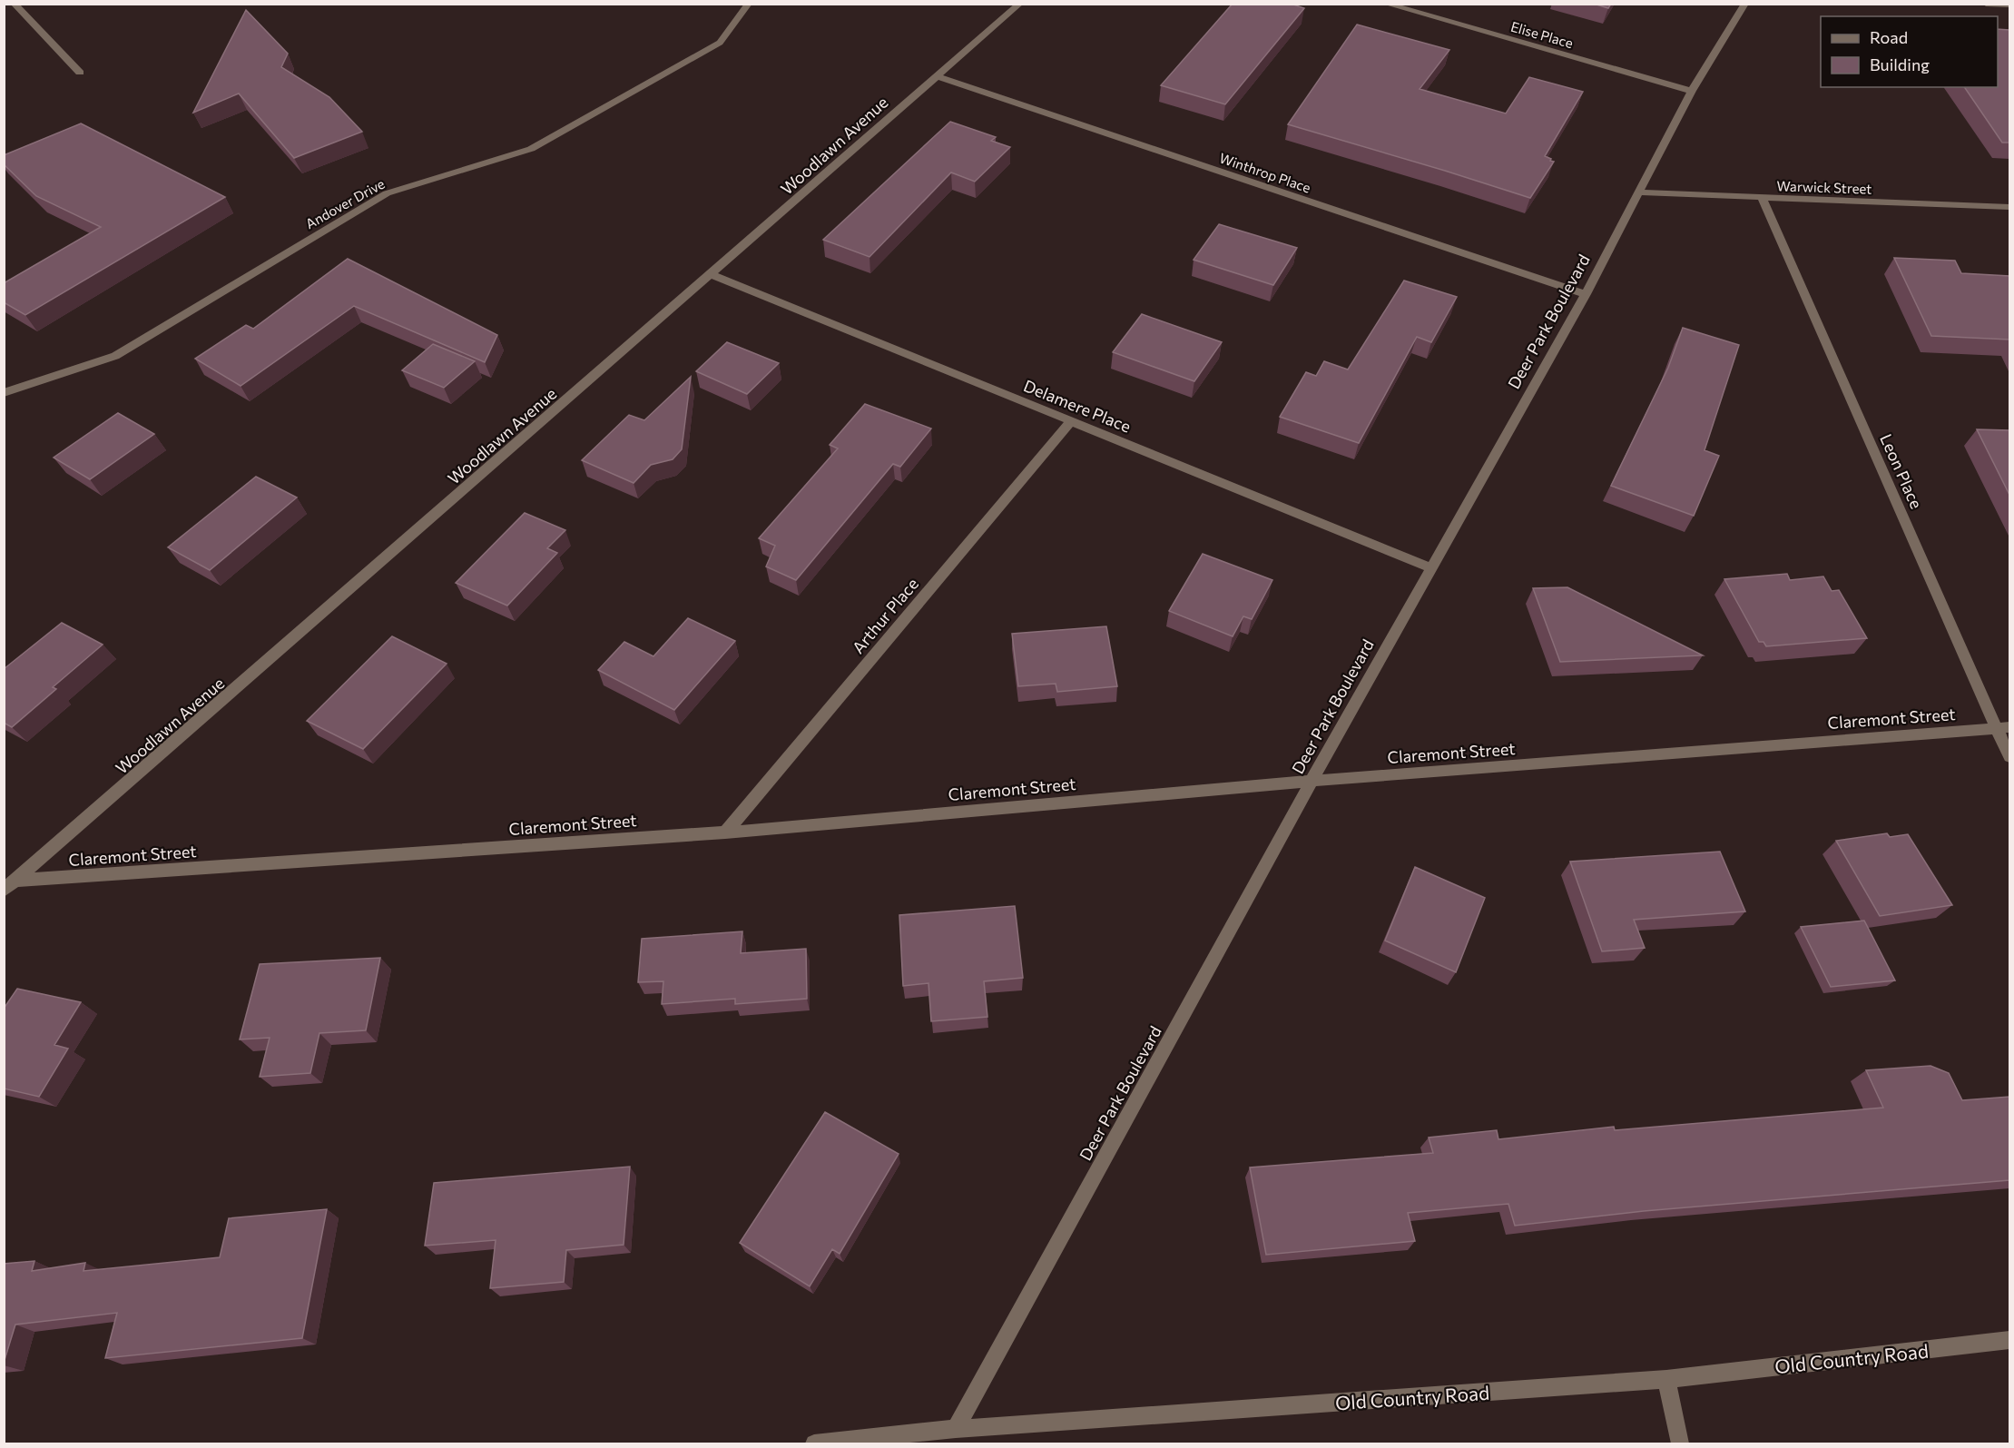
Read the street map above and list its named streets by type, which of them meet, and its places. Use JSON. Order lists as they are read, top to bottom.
{
  "streets": {
    "street": [
      "Elise Place",
      "Woodlawn Avenue",
      "Winthrop Place",
      "Warwick Street",
      "Andover Drive",
      "Deer Park Boulevard",
      "Delamere Place",
      "Leon Place",
      "Arthur Place",
      "Claremont Street",
      "Old Country Road"
    ]
  },
  "crossings": [
    ["Elise Place", "Deer Park Boulevard"],
    ["Woodlawn Avenue", "Winthrop Place"],
    ["Woodlawn Avenue", "Delamere Place"],
    ["Woodlawn Avenue", "Claremont Street"],
    ["Winthrop Place", "Deer Park Boulevard"],
    ["Warwick Street", "Deer Park Boulevard"],
    ["Warwick Street", "Leon Place"],
    ["Deer Park Boulevard", "Delamere Place"],
    ["Deer Park Boulevard", "Claremont Street"],
    ["Deer Park Boulevard", "Old Country Road"],
    ["Delamere Place", "Arthur Place"],
    ["Leon Place", "Claremont Street"],
    ["Arthur Place", "Claremont Street"]
  ],
  "legend": ["Road", "Building"]
}
